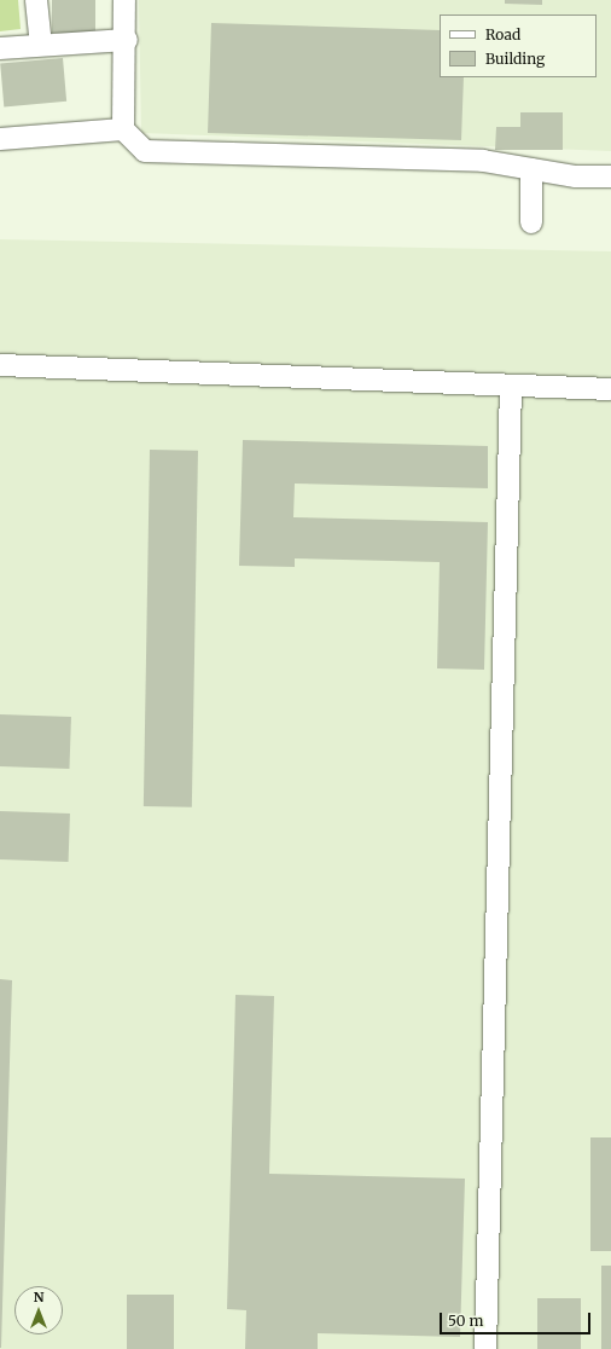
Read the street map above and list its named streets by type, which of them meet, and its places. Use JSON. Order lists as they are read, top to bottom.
{
  "legend": ["Road", "Building"],
  "scale_bar": "50 m",
  "north": "top"
}
